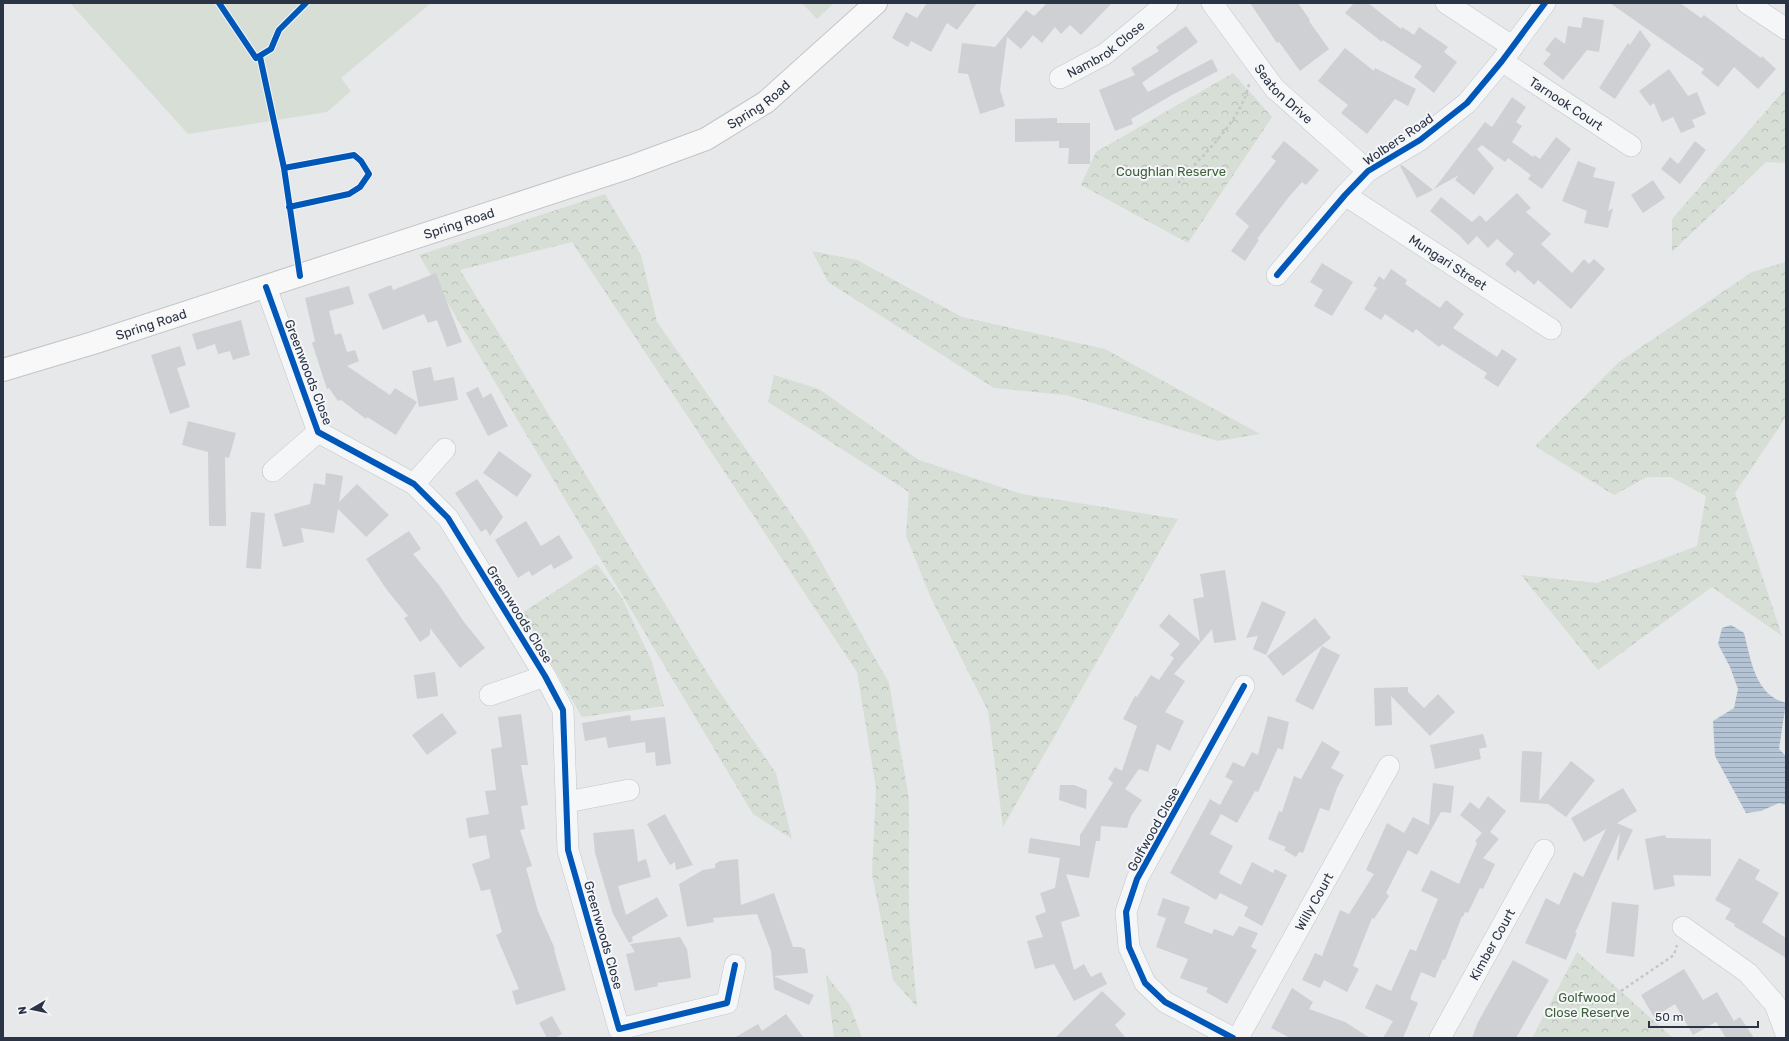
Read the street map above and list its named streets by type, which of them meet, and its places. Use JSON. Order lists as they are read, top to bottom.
{
  "streets": {
    "main road": ["Spring Road"],
    "street": [
      "Nambrok Close",
      "Seaton Drive",
      "Tarnook Court",
      "Wolbers Road",
      "Mungari Street",
      "Greenwoods Close",
      "Golfwood Close",
      "Willy Court",
      "Kimber Court"
    ]
  },
  "crossings": [
    ["Seaton Drive", "Wolbers Road"],
    ["Spring Road", "Greenwoods Close"],
    ["Tarnook Court", "Wolbers Road"],
    ["Wolbers Road", "Mungari Street"]
  ],
  "parks": ["Coughlan Reserve", "Golfwood Close Reserve"],
  "scale_bar": "50 m",
  "north": "left"
}
